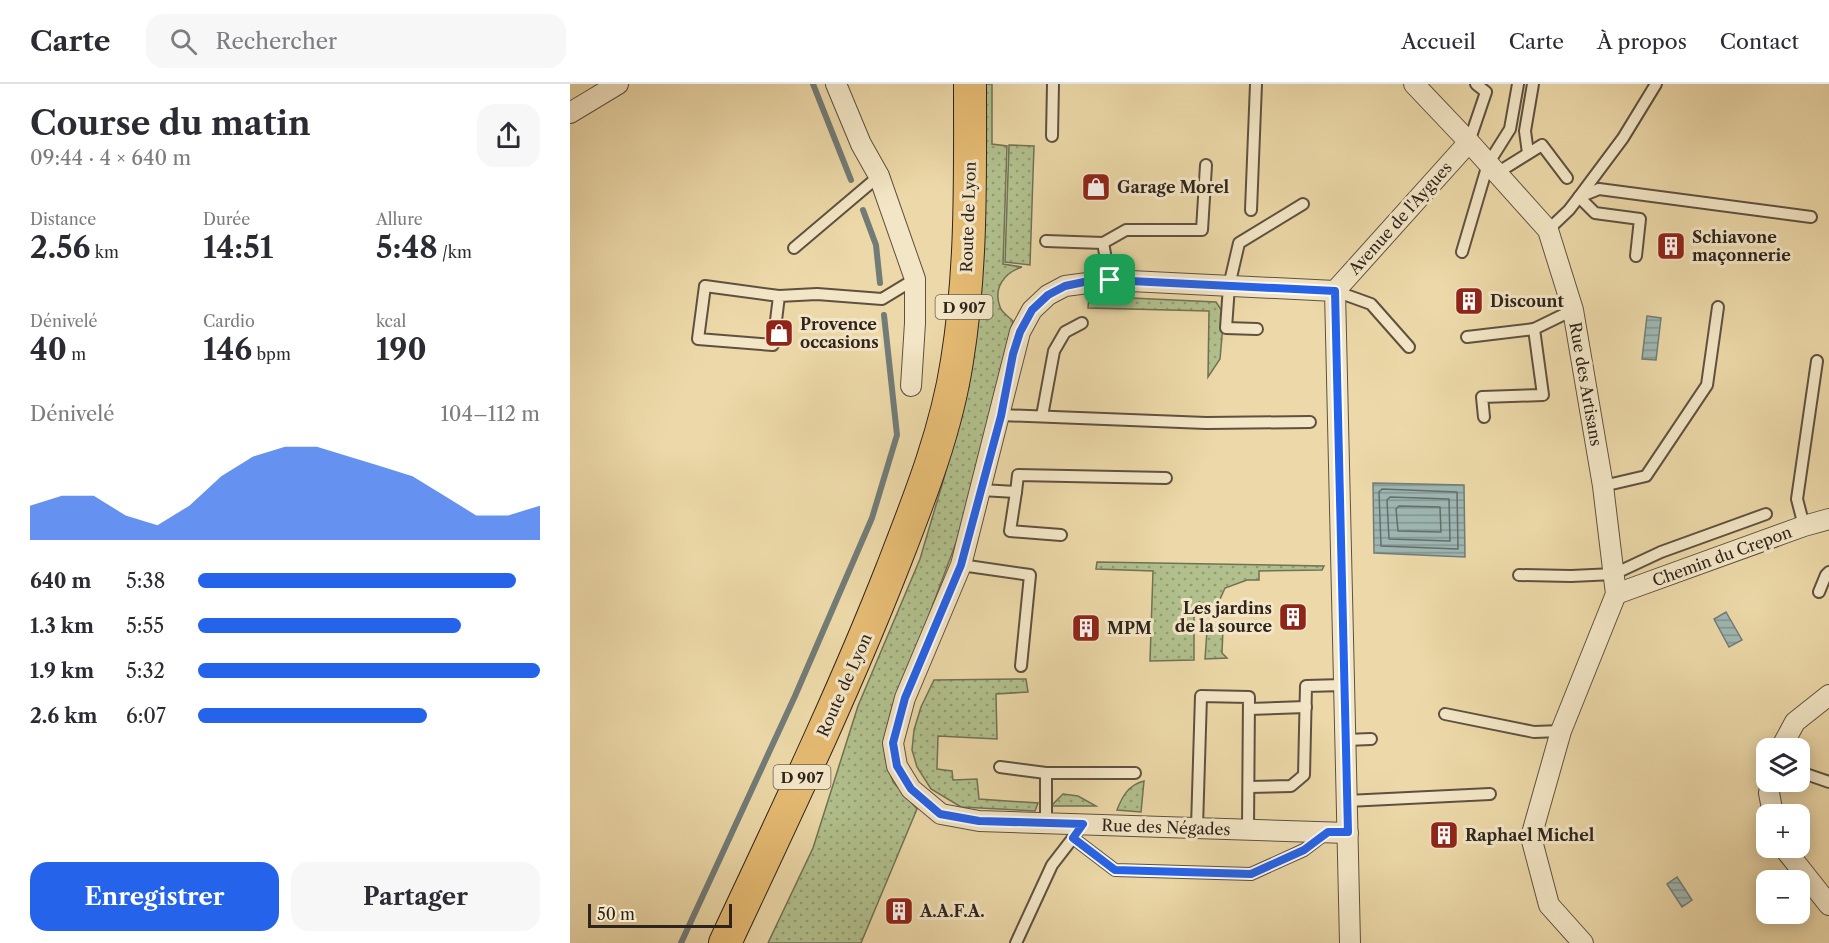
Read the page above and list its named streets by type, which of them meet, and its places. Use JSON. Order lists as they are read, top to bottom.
{
  "streets": {
    "main road": ["Route de Lyon", "D 907"],
    "street": [
      "Avenue de l'Aygues",
      "Rue des Artisans",
      "Chemin du Crepon",
      "Rue des Négades"
    ]
  },
  "crossings": [
    ["Avenue de l'Aygues", "Rue des Artisans"],
    ["Avenue de l'Aygues", "Rue des Négades"],
    ["Rue des Artisans", "Chemin du Crepon"]
  ],
  "places": {
    "shop": ["Garage Morel", "Provence occasions"],
    "building": [
      "Schiavone maçonnerie",
      "Discount",
      "Les jardins de la source",
      "MPM",
      "Raphael Michel",
      "A.A.F.A."
    ]
  },
  "scale_bar": "50 m",
  "page": {
    "header": "Carte",
    "search": "Rechercher",
    "nav": [
      "Accueil",
      "Carte",
      "À propos",
      "Contact"
    ],
    "heading": ["Course du matin", "09:44 · 4 × 640 m"],
    "stats": [
      ["Distance", "2.56 km"],
      ["Durée", "14:51"],
      ["Allure", "5:48 /km"],
      ["Dénivelé", "40 m"],
      ["Cardio", "146 bpm"],
      ["kcal", "190"]
    ],
    "chart": ["Dénivelé", "104–112 m"],
    "list": [
      {
        "name": "640 m",
        "note": "5:38"
      },
      {
        "name": "1.3 km",
        "note": "5:55"
      },
      {
        "name": "1.9 km",
        "note": "5:32"
      },
      {
        "name": "2.6 km",
        "note": "6:07"
      }
    ],
    "map_buttons": ["+", "−"],
    "buttons": ["Enregistrer", "Partager"],
    "scale": "50 m"
  }
}
